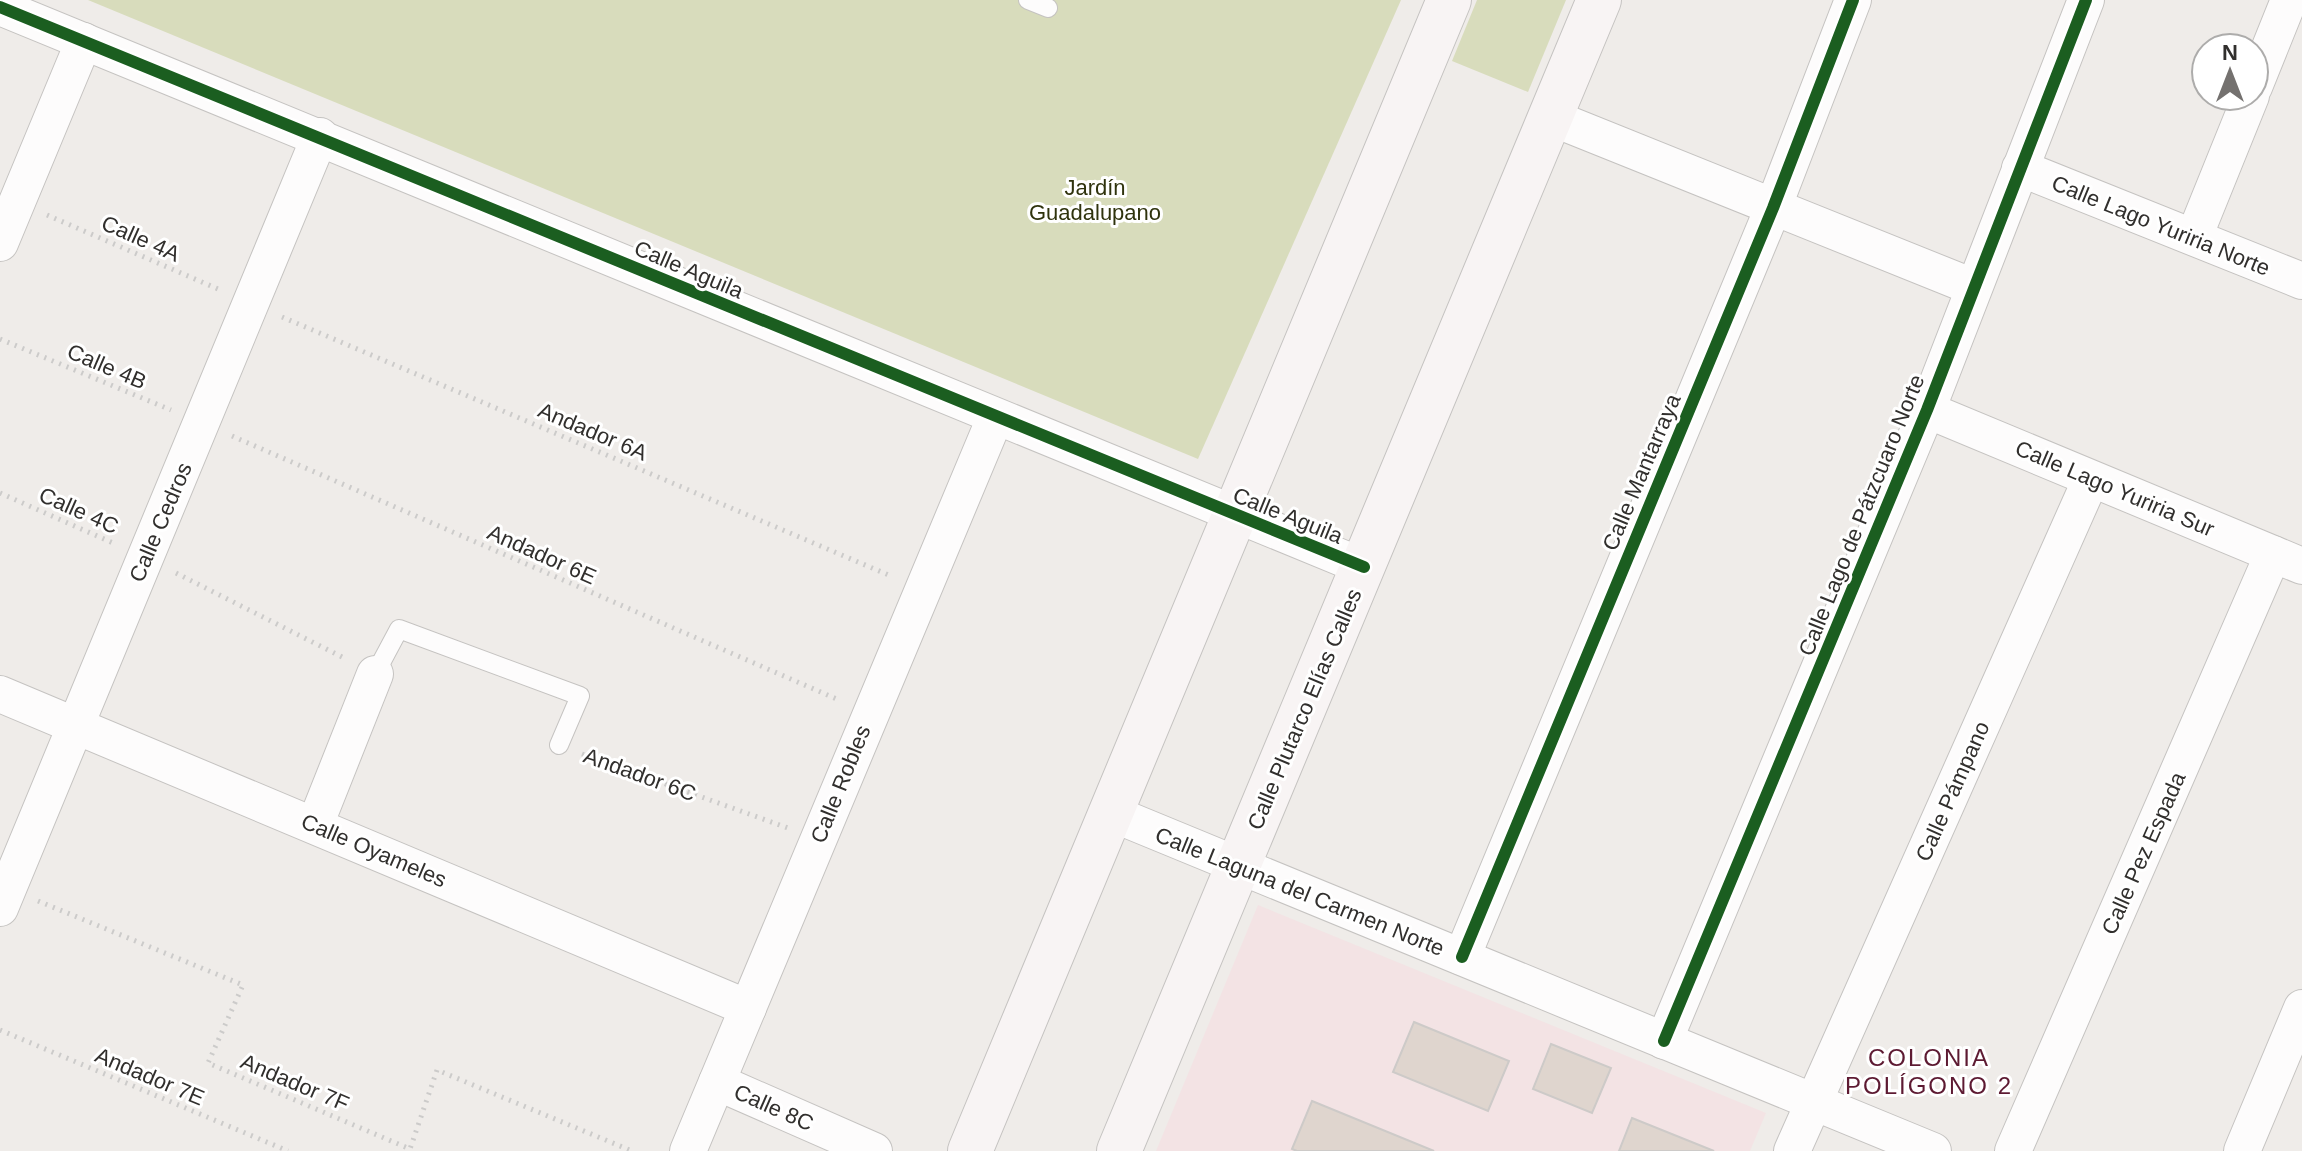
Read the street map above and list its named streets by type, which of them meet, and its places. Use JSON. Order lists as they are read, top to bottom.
{
  "streets": {
    "main road": ["Calle Plutarco Elías Calles"],
    "street": [
      "Calle Lago Yuriria Norte",
      "Calle Aguila",
      "Calle Mantarraya",
      "Calle Lago Yuriria Sur",
      "Calle Lago de Pátzcuaro Norte",
      "Calle Cedros",
      "Calle Robles",
      "Calle Pámpano",
      "Calle Oyameles",
      "Calle Pez Espada",
      "Calle Laguna del Carmen Norte",
      "Calle 8C"
    ],
    "lane": ["Andador 6C"],
    "path": [
      "Calle 4A",
      "Calle 4B",
      "Andador 6A",
      "Calle 4C",
      "Andador 6E",
      "Andador 7E",
      "Andador 7F"
    ]
  },
  "crossings": [
    ["Calle Lago Yuriria Norte", "Calle Lago de Pátzcuaro Norte"],
    ["Calle 4A", "Andador 6A"],
    ["Calle 4A", "Calle Cedros"],
    ["Calle Aguila", "Calle Cedros"],
    ["Calle Aguila", "Calle Plutarco Elías Calles"],
    ["Calle Aguila", "Calle Robles"],
    ["Calle 4B", "Calle Cedros"],
    ["Calle 4B", "Andador 6E"],
    ["Andador 6A", "Calle Cedros"],
    ["Andador 6A", "Calle Robles"],
    ["Calle Mantarraya", "Calle Laguna del Carmen Norte"],
    ["Calle Lago Yuriria Sur", "Calle Lago de Pátzcuaro Norte"],
    ["Calle Lago Yuriria Sur", "Calle Pámpano"],
    ["Calle Lago Yuriria Sur", "Calle Pez Espada"],
    ["Calle 4C", "Calle Cedros"],
    ["Calle Lago de Pátzcuaro Norte", "Calle Laguna del Carmen Norte"],
    ["Calle Cedros", "Andador 6E"],
    ["Calle Cedros", "Calle Oyameles"],
    ["Calle Cedros", "Andador 7F"],
    ["Andador 6E", "Calle Robles"],
    ["Calle Plutarco Elías Calles", "Calle Laguna del Carmen Norte"],
    ["Andador 6C", "Calle Robles"],
    ["Calle Robles", "Calle Oyameles"],
    ["Calle Robles", "Calle 8C"],
    ["Calle Pámpano", "Calle Laguna del Carmen Norte"]
  ],
  "districts": ["COLONIA POLÍGONO 2"],
  "parks": ["Jardín Guadalupano"],
  "north": "top"
}
